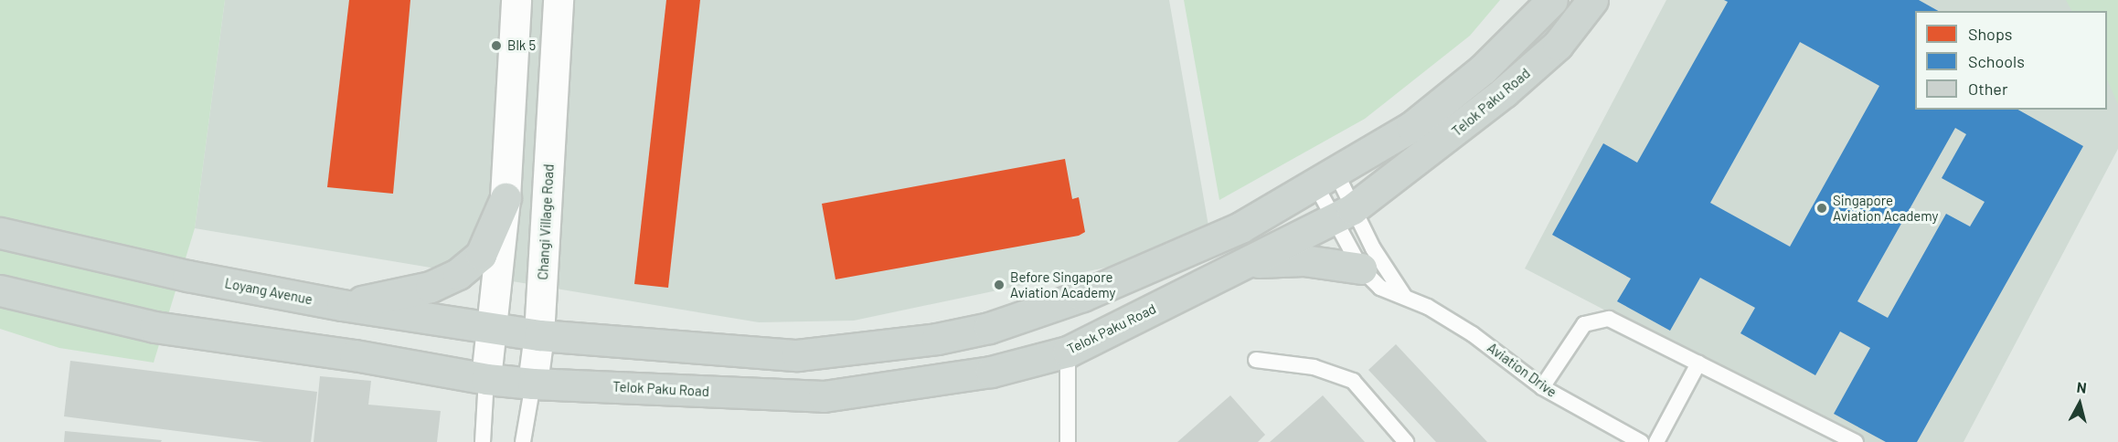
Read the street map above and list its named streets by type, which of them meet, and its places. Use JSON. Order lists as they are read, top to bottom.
{
  "streets": {
    "main road": ["Telok Paku Road", "Loyang Avenue"],
    "street": ["Changi Village Road"],
    "lane": ["Aviation Drive"]
  },
  "crossings": [
    ["Telok Paku Road", "Changi Village Road"],
    ["Telok Paku Road", "Aviation Drive"],
    ["Changi Village Road", "Loyang Avenue"]
  ],
  "places": ["Blk 5", "Singapore Aviation Academy", "Before Singapore Aviation Academy"],
  "legend": ["Shops", "Schools", "Other"],
  "north": "top"
}
